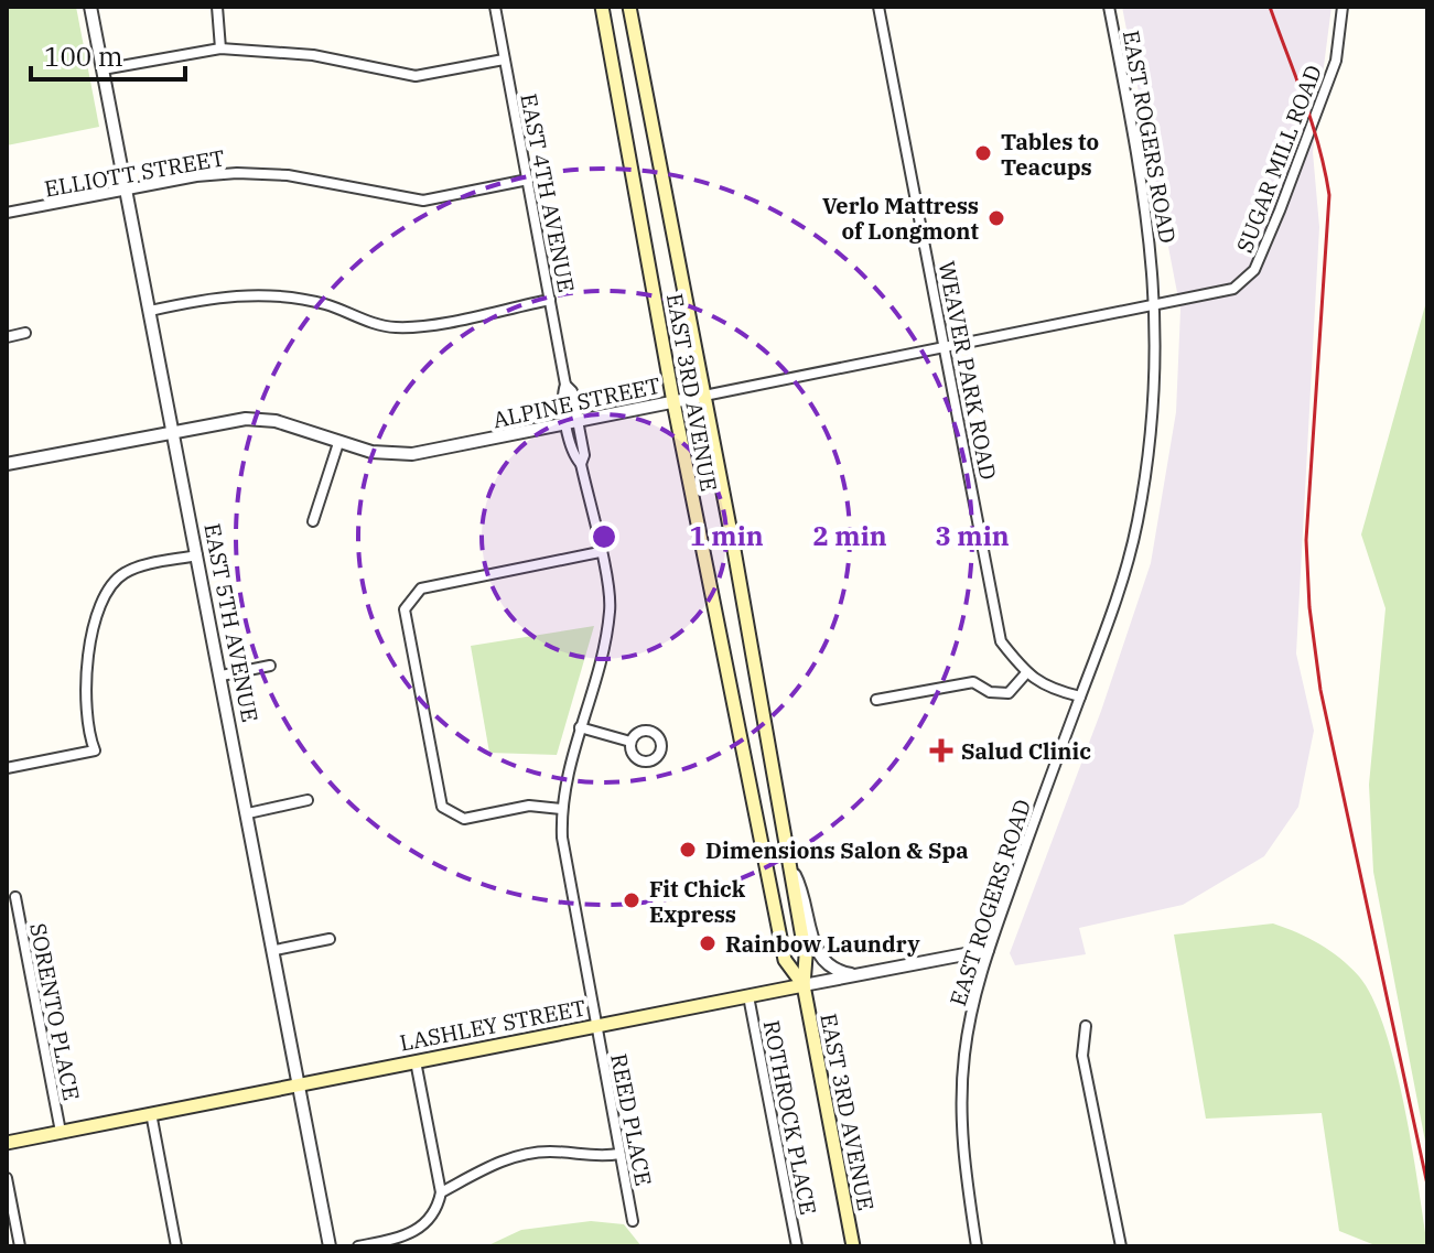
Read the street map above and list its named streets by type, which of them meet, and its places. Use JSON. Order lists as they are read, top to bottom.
{
  "streets": {
    "main road": ["EAST 3RD AVENUE", "LASHLEY STREET"],
    "street": [
      "EAST ROGERS ROAD",
      "SUGAR MILL ROAD",
      "ELLIOTT STREET",
      "EAST 4TH AVENUE",
      "WEAVER PARK ROAD",
      "ALPINE STREET",
      "EAST 5TH AVENUE",
      "SORENTO PLACE",
      "ROTHROCK PLACE",
      "REED PLACE"
    ]
  },
  "crossings": [
    ["EAST ROGERS ROAD", "SUGAR MILL ROAD"],
    ["EAST ROGERS ROAD", "ALPINE STREET"],
    ["EAST ROGERS ROAD", "LASHLEY STREET"],
    ["SUGAR MILL ROAD", "ALPINE STREET"],
    ["ELLIOTT STREET", "EAST 4TH AVENUE"],
    ["ELLIOTT STREET", "EAST 5TH AVENUE"],
    ["EAST 4TH AVENUE", "ALPINE STREET"],
    ["EAST 4TH AVENUE", "LASHLEY STREET"],
    ["EAST 4TH AVENUE", "REED PLACE"],
    ["WEAVER PARK ROAD", "ALPINE STREET"],
    ["EAST 3RD AVENUE", "ALPINE STREET"],
    ["EAST 3RD AVENUE", "LASHLEY STREET"],
    ["ALPINE STREET", "EAST 5TH AVENUE"],
    ["EAST 5TH AVENUE", "LASHLEY STREET"],
    ["SORENTO PLACE", "LASHLEY STREET"],
    ["LASHLEY STREET", "ROTHROCK PLACE"],
    ["LASHLEY STREET", "REED PLACE"]
  ],
  "places": {
    "other": [
      "Tables to Teacups",
      "Verlo Mattress of Longmont",
      "Dimensions Salon & Spa",
      "Fit Chick Express",
      "Rainbow Laundry"
    ],
    "health": ["Salud Clinic"]
  },
  "scale_bar": "100 m",
  "rings": ["1 min", "2 min", "3 min"]
}
